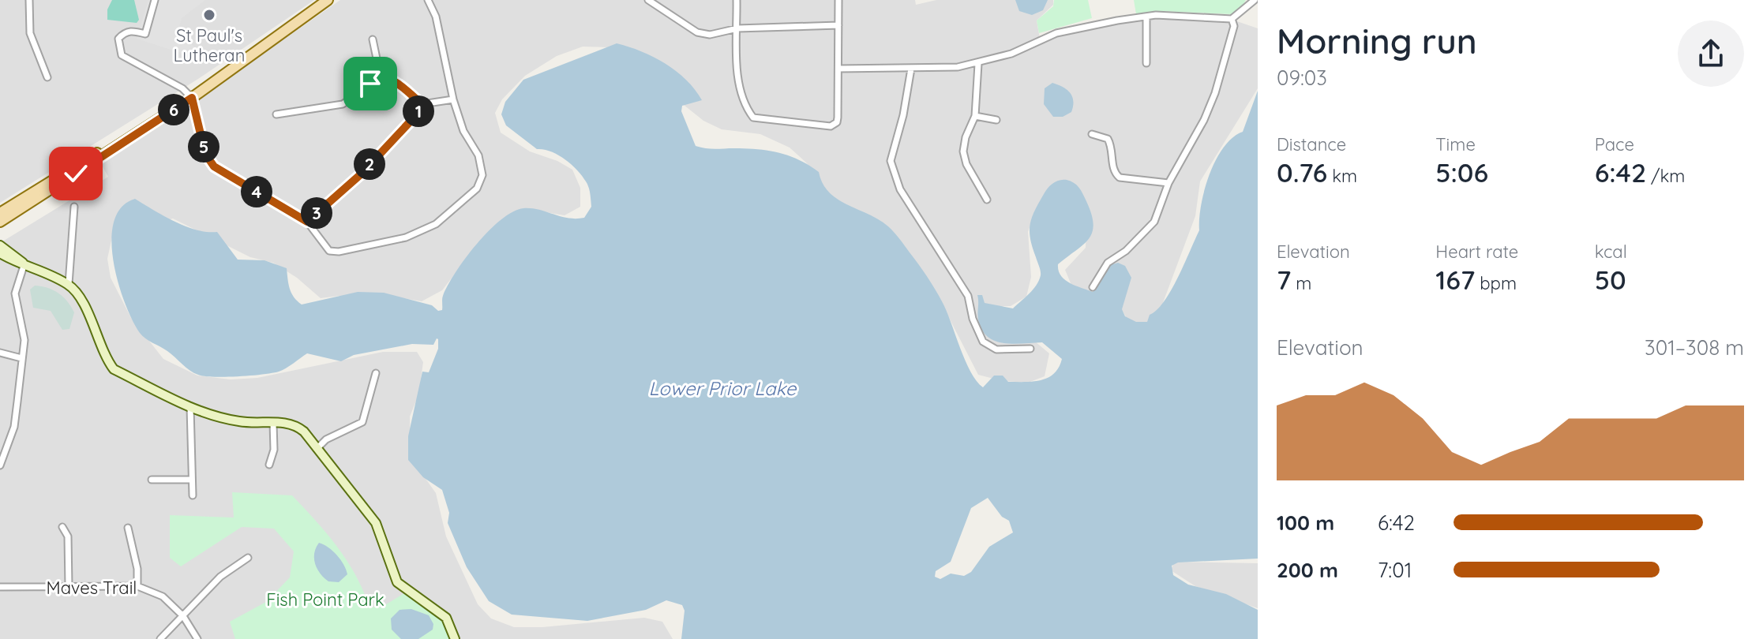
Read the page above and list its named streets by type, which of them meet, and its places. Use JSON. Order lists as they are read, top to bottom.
{
  "streets": {
    "street": ["Maves Trail"]
  },
  "water": ["Lower Prior Lake"],
  "parks": ["Fish Point Park"],
  "places": ["St Paul's Lutheran"],
  "page": {
    "heading": ["Morning run", "09:03"],
    "pins": [
      "6",
      "1",
      "5",
      "2",
      "4",
      "3"
    ],
    "stats": [
      ["Distance", "0.76 km"],
      ["Time", "5:06"],
      ["Pace", "6:42 /km"],
      ["Elevation", "7 m"],
      ["Heart rate", "167 bpm"],
      ["kcal", "50"]
    ],
    "chart": ["Elevation", "301–308 m"],
    "list": [
      {
        "name": "100 m",
        "note": "6:42"
      },
      {
        "name": "200 m",
        "note": "7:01"
      }
    ]
  }
}
